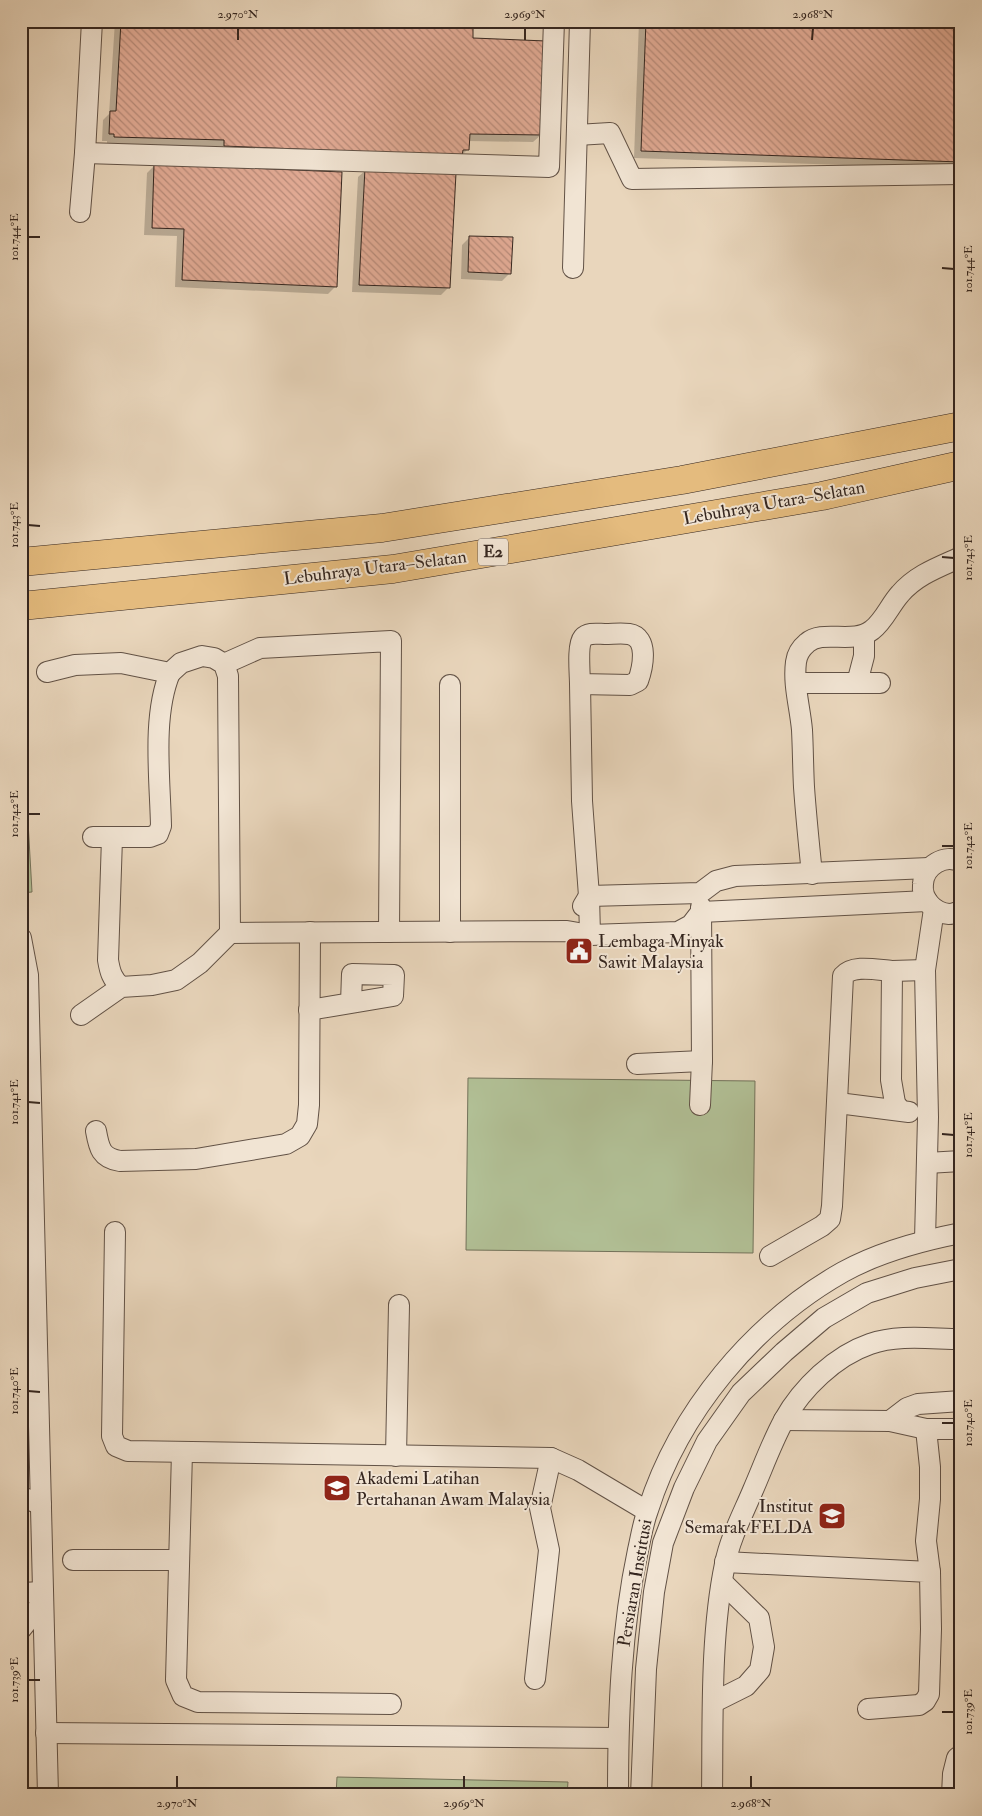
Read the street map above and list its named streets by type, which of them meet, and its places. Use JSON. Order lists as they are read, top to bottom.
{
  "streets": {
    "highway": ["Lebuhraya Utara–Selatan", "E2"],
    "street": ["Persiaran Institusi"]
  },
  "places": {
    "public building": ["Lembaga Minyak Sawit Malaysia"],
    "school or university": ["Akademi Latihan Pertahanan Awam Malaysia", "Institut Semarak FELDA"]
  },
  "coordinates": [
    "2.970°N",
    "2.969°N",
    "2.968°N",
    "101.744°E",
    "101.743°E",
    "101.742°E",
    "101.741°E",
    "101.740°E",
    "101.739°E"
  ]
}
